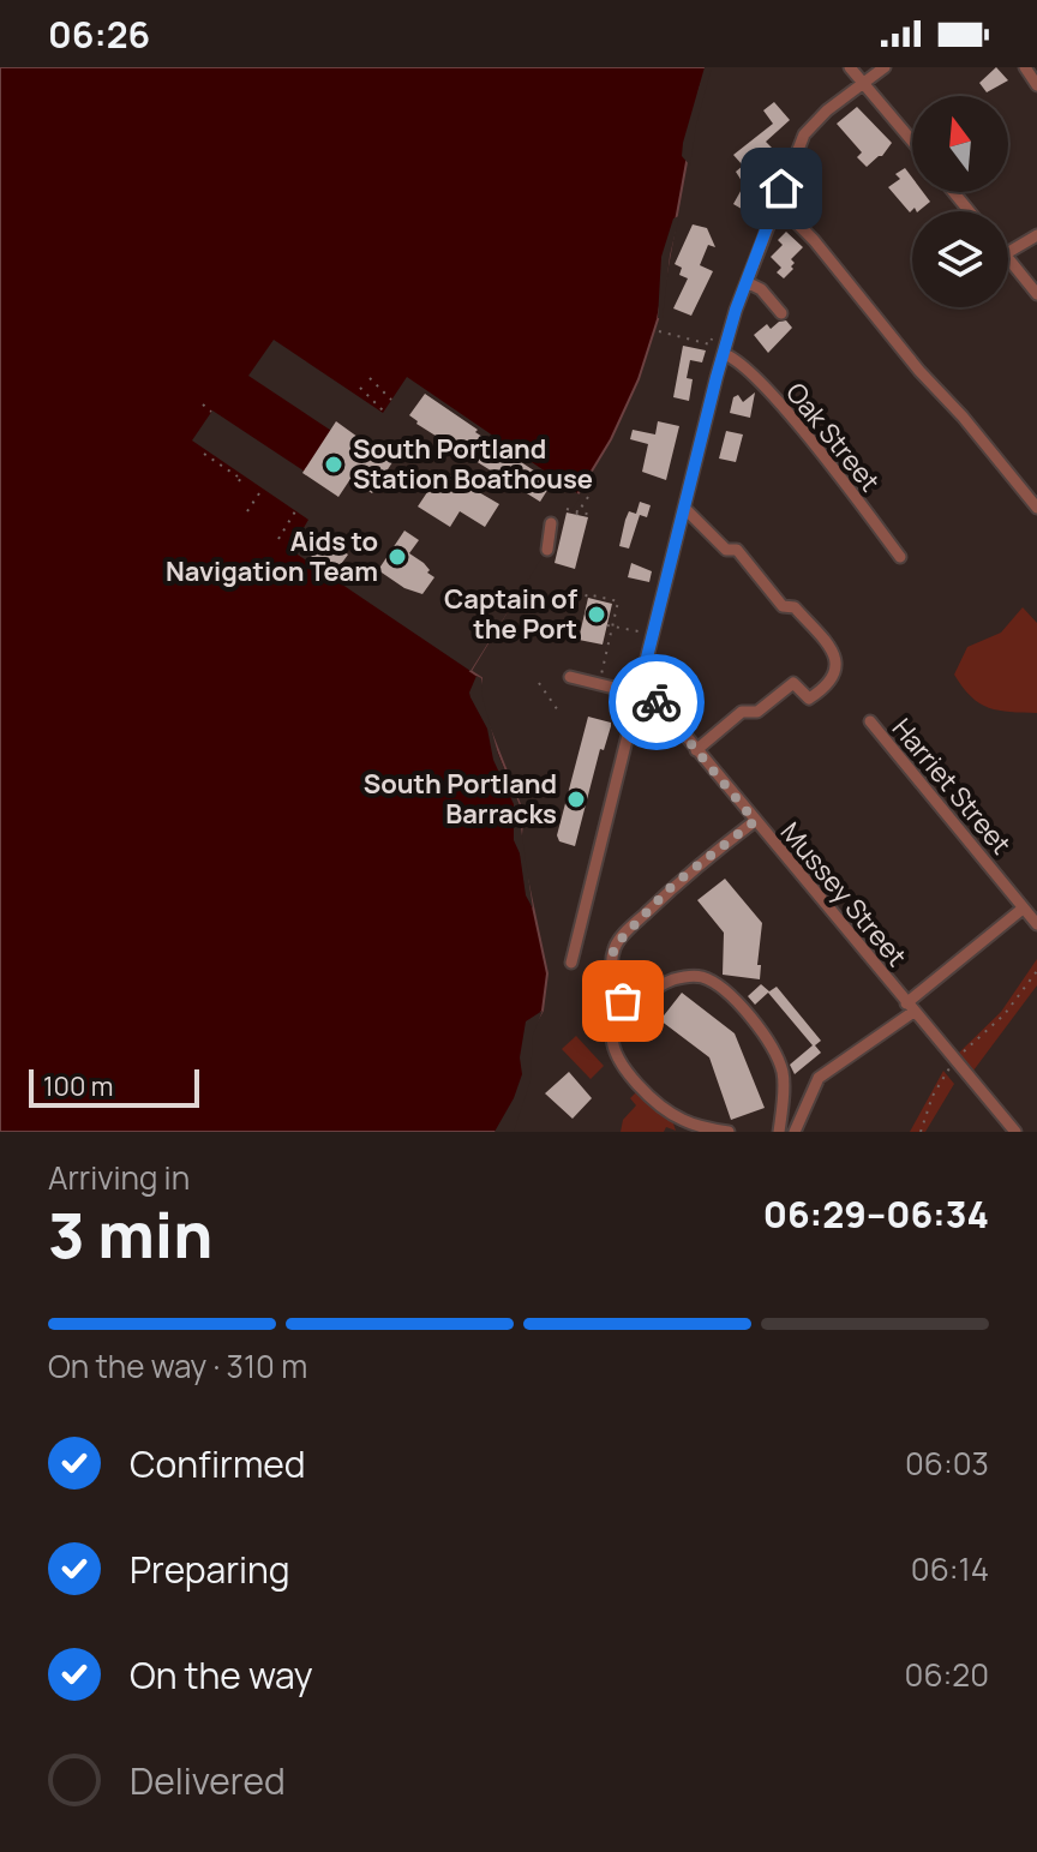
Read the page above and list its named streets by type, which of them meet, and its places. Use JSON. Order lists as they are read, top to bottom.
{
  "streets": {
    "street": ["Oak Street", "Harriet Street", "Mussey Street"]
  },
  "places": [
    "South Portland Station Boathouse",
    "Aids to Navigation Team",
    "Captain of the Port",
    "South Portland Barracks"
  ],
  "scale_bar": "100 m",
  "north": "top",
  "page": {
    "status": "06:26",
    "scale": "100 m",
    "heading": ["3 min", "Arriving in", "06:29–06:34"],
    "bar": "On the way · 310 m",
    "list": [
      ["Confirmed", "06:03"],
      ["Preparing", "06:14"],
      ["On the way", "06:20"],
      "Delivered"
    ]
  }
}
